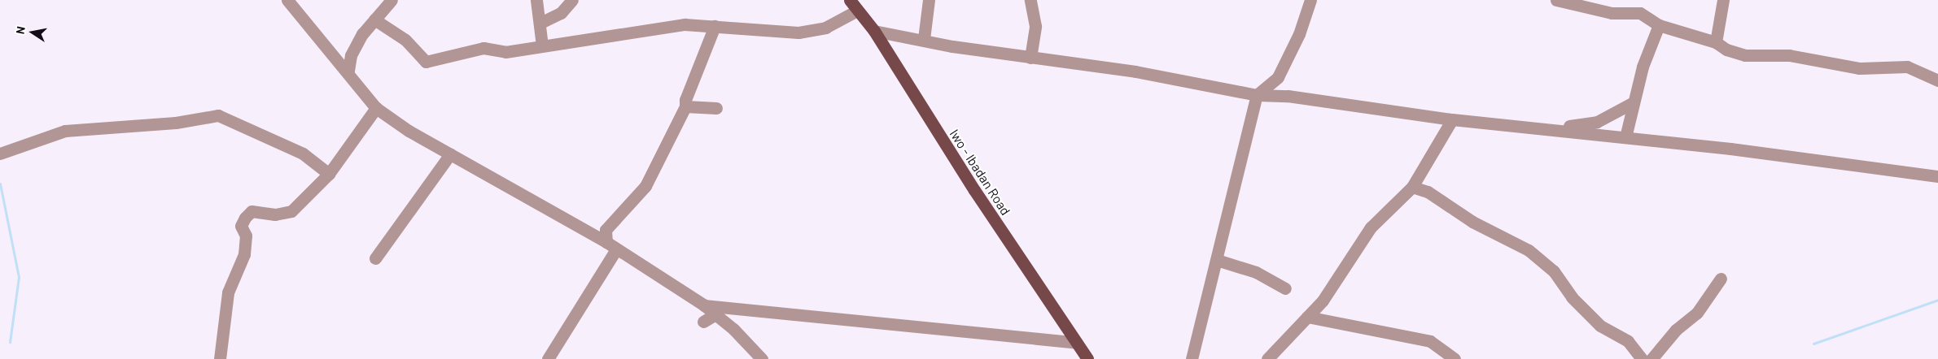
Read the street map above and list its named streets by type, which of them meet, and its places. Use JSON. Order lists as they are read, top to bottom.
{
  "streets": {
    "main road": ["Iwo - Ibadan Road"]
  },
  "north": "left"
}
